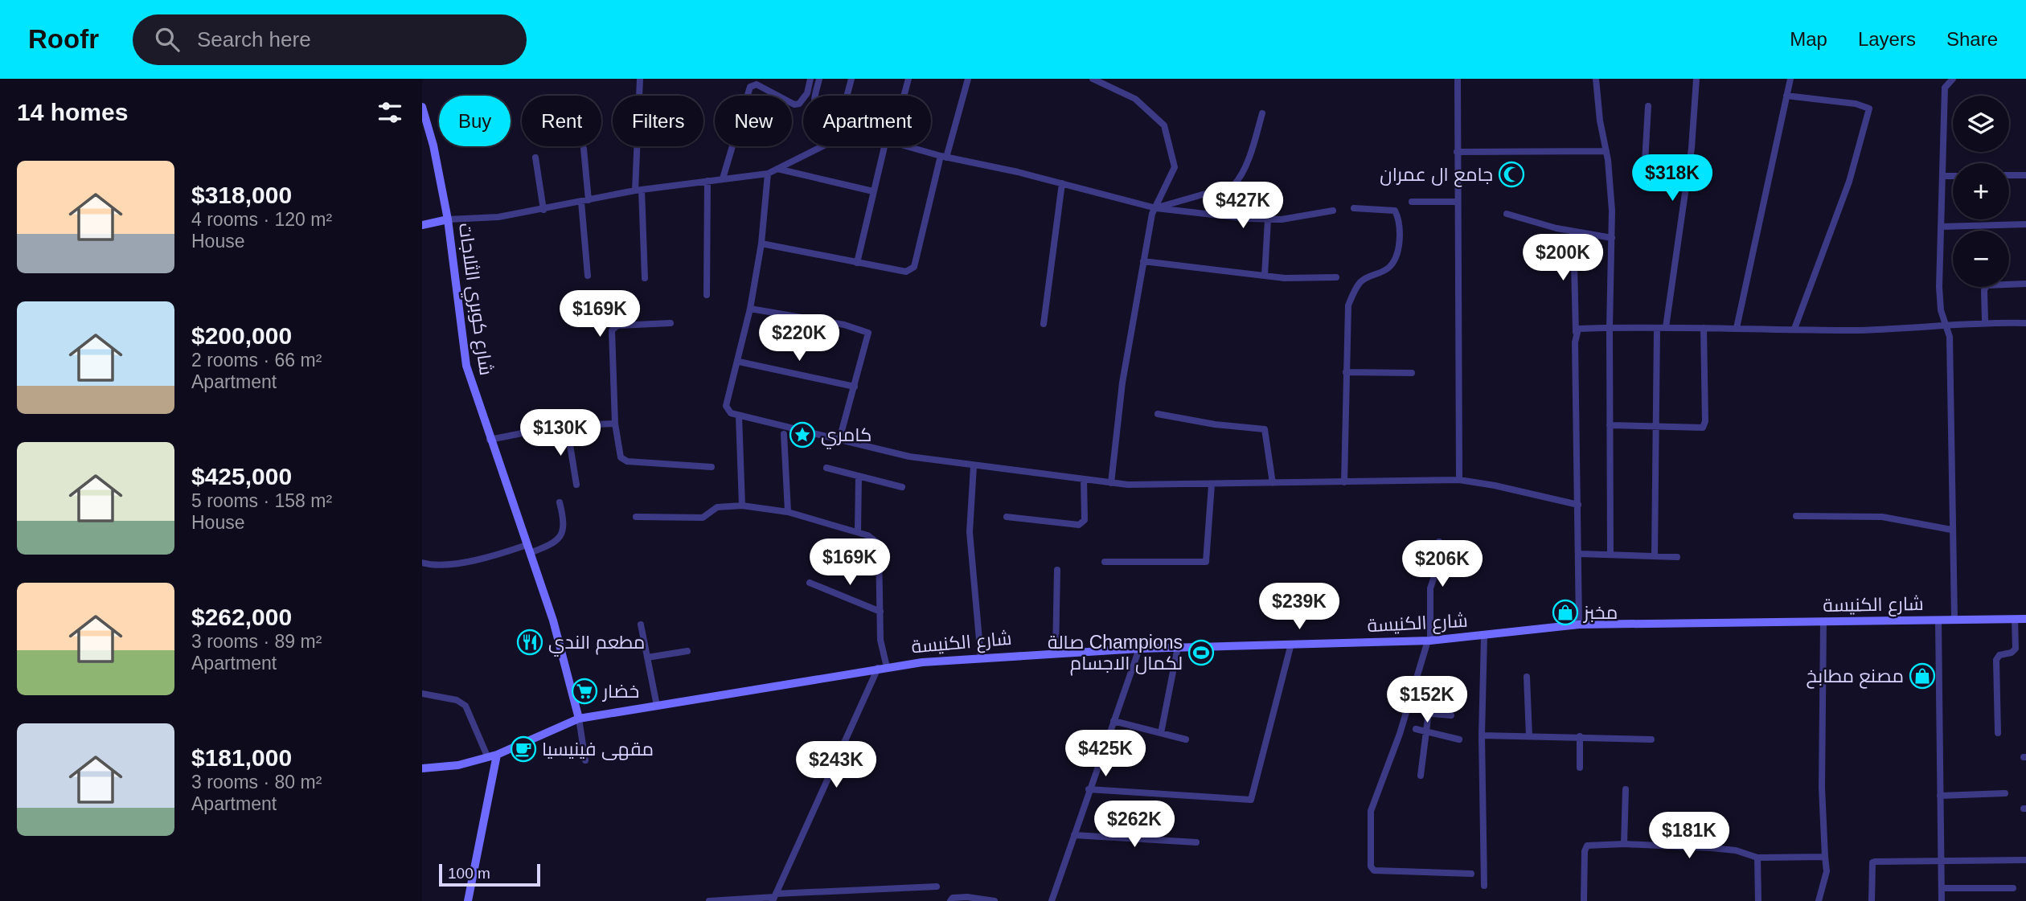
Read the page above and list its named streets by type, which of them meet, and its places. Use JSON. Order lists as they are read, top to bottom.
{
  "streets": {
    "main road": ["شارع كوبري الثلاجات", "شارع الكنيسة"]
  },
  "crossings": [
    ["شارع كوبري الثلاجات", "شارع الكنيسة"]
  ],
  "places": {
    "mosque": ["جامع ال عمران"],
    "place": ["كامري"],
    "shop": ["مخبز", "مصنع مطابخ"],
    "restaurant": ["مطعم الندي"],
    "sports": ["صالة Champions لكمال الاجسام"],
    "supermarket": ["خضار"],
    "cafe": ["مقهى فينيسيا"]
  },
  "scale_bar": "100 m",
  "page": {
    "header": "Roofr",
    "search": "Search here",
    "nav": ["Map", "Layers", "Share"],
    "heading": "14 homes",
    "map_buttons": ["+", "−"],
    "chip": [
      "Buy",
      "Rent",
      "Filters",
      "New",
      "Apartment"
    ],
    "list": [
      {
        "name": "$318,000",
        "note": "4 rooms · 120 m² · House"
      },
      {
        "name": "$200,000",
        "note": "2 rooms · 66 m² · Apartment"
      },
      {
        "name": "$425,000",
        "note": "5 rooms · 158 m² · House"
      },
      {
        "name": "$262,000",
        "note": "3 rooms · 89 m² · Apartment"
      },
      {
        "name": "$181,000",
        "note": "3 rooms · 80 m² · Apartment"
      }
    ],
    "price": [
      "$318K",
      "$427K",
      "$200K",
      "$169K",
      "$220K",
      "$130K",
      "$169K",
      "$206K",
      "$239K",
      "$152K",
      "$425K",
      "$243K",
      "$262K",
      "$181K"
    ],
    "scale": "100 m"
  }
}
